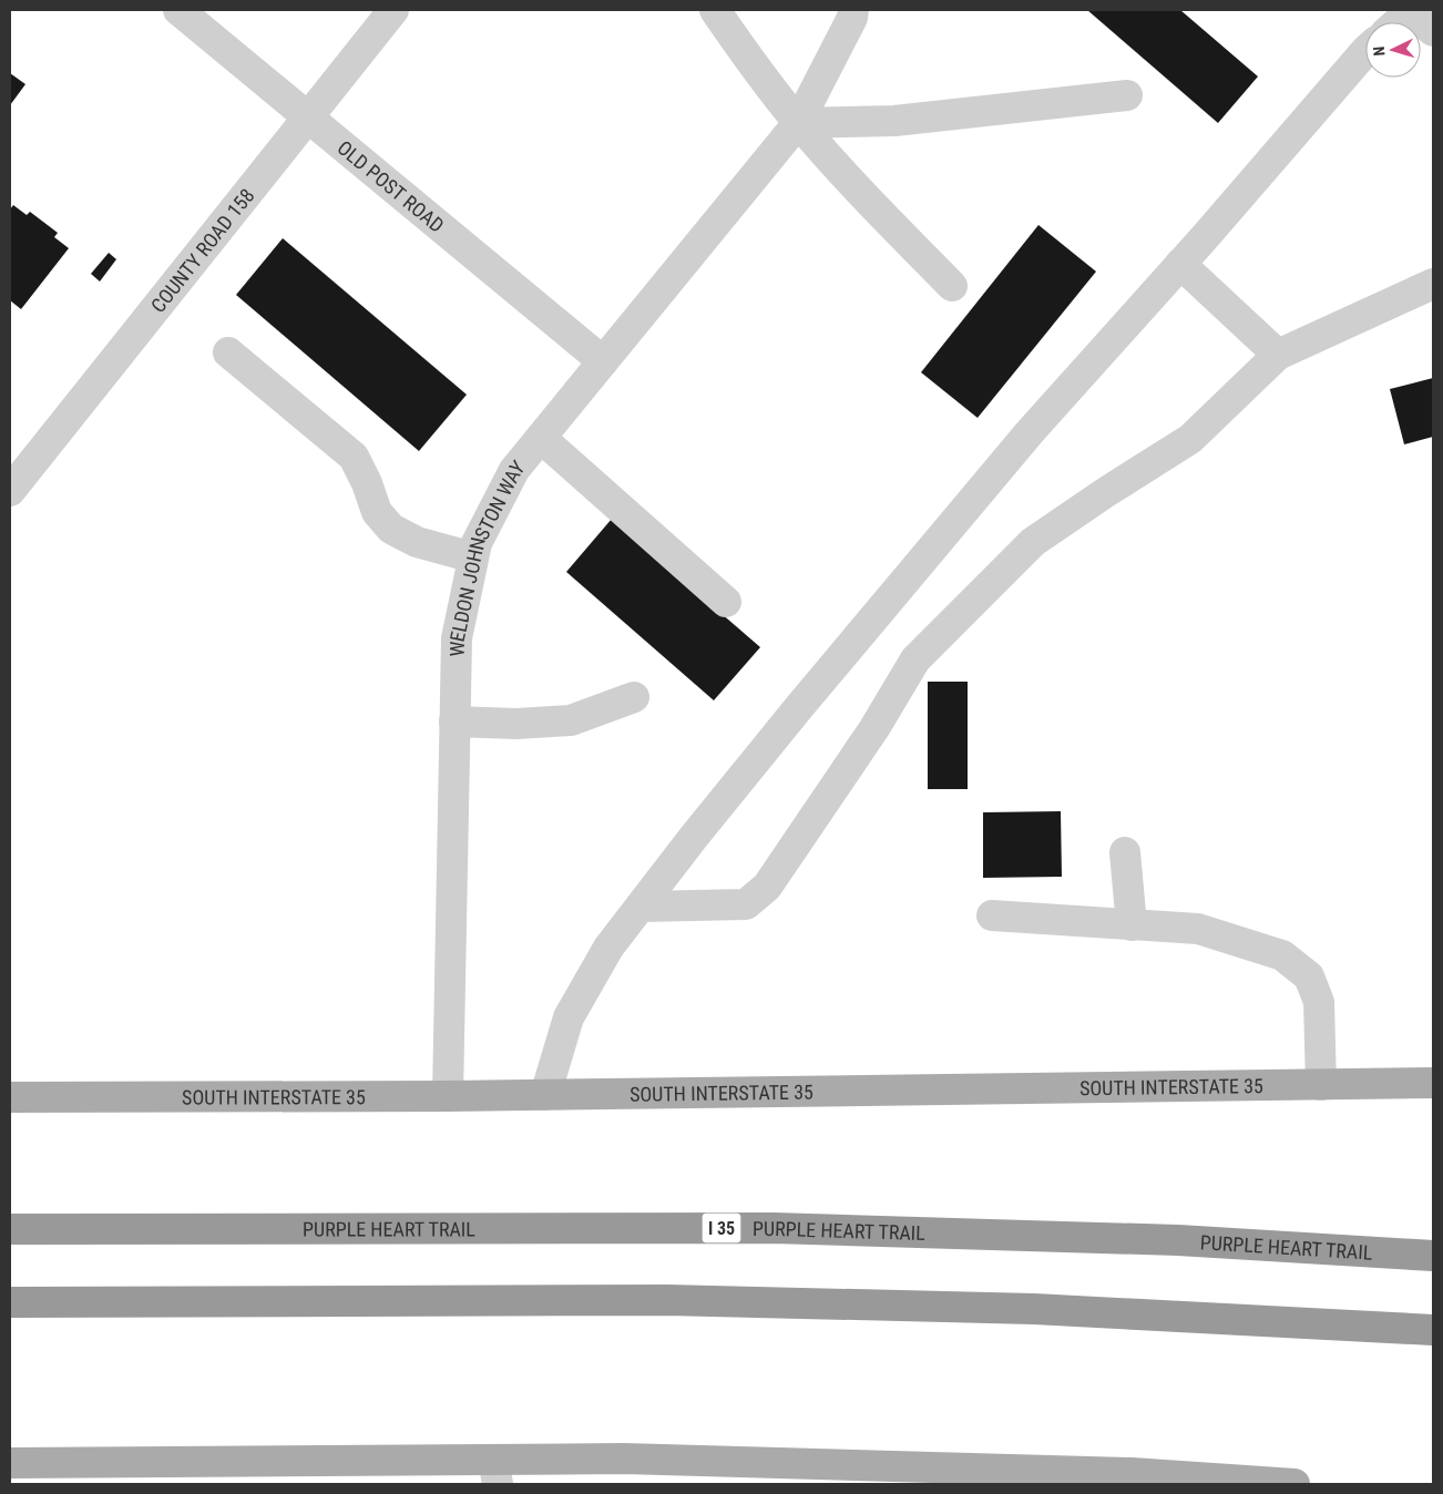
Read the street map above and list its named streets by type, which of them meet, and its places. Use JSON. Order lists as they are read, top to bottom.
{
  "streets": {
    "highway": ["PURPLE HEART TRAIL", "I 35"],
    "main road": ["SOUTH INTERSTATE 35"],
    "street": ["OLD POST ROAD", "COUNTY ROAD 158", "WELDON JOHNSTON WAY"]
  },
  "crossings": [
    ["OLD POST ROAD", "COUNTY ROAD 158"],
    ["OLD POST ROAD", "WELDON JOHNSTON WAY"],
    ["WELDON JOHNSTON WAY", "SOUTH INTERSTATE 35"]
  ],
  "north": "left"
}
